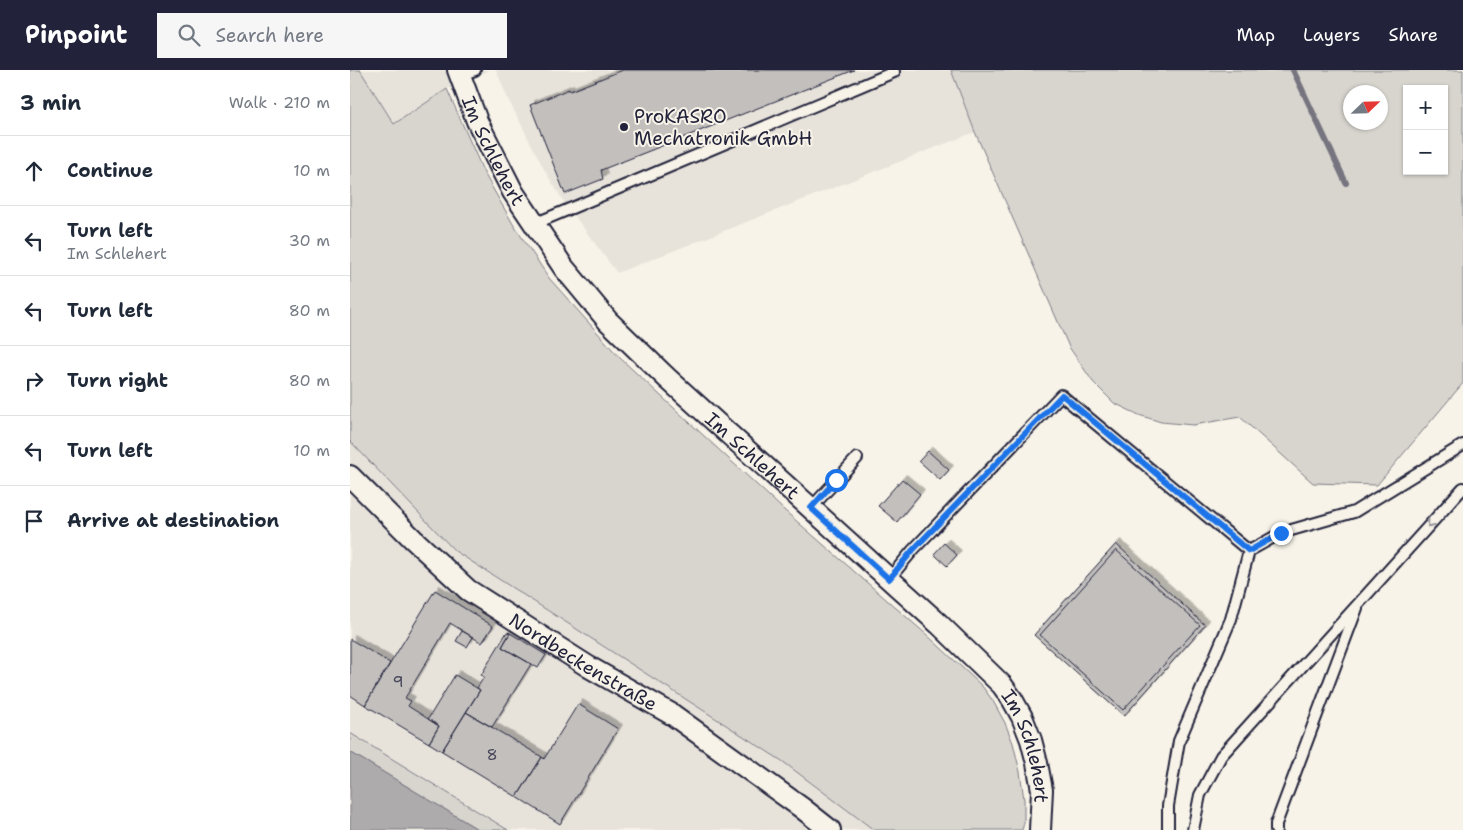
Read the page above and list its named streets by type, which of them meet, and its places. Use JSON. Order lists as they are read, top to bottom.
{
  "streets": {
    "street": ["Im Schlehert", "Nordbeckenstraße"]
  },
  "places": ["ProKASRO Mechatronik GmbH"],
  "house_numbers": ["9", "8"],
  "north": "top right",
  "page": {
    "header": "Pinpoint",
    "search": "Search here",
    "nav": ["Map", "Layers", "Share"],
    "heading": ["3 min", "Walk · 210 m"],
    "map_buttons": ["+", "−"],
    "list": [
      ["Continue", "10 m"],
      ["Turn left", "Im Schlehert", "30 m"],
      ["Turn left", "80 m"],
      ["Turn right", "80 m"],
      ["Turn left", "10 m"],
      "Arrive at destination"
    ]
  }
}
